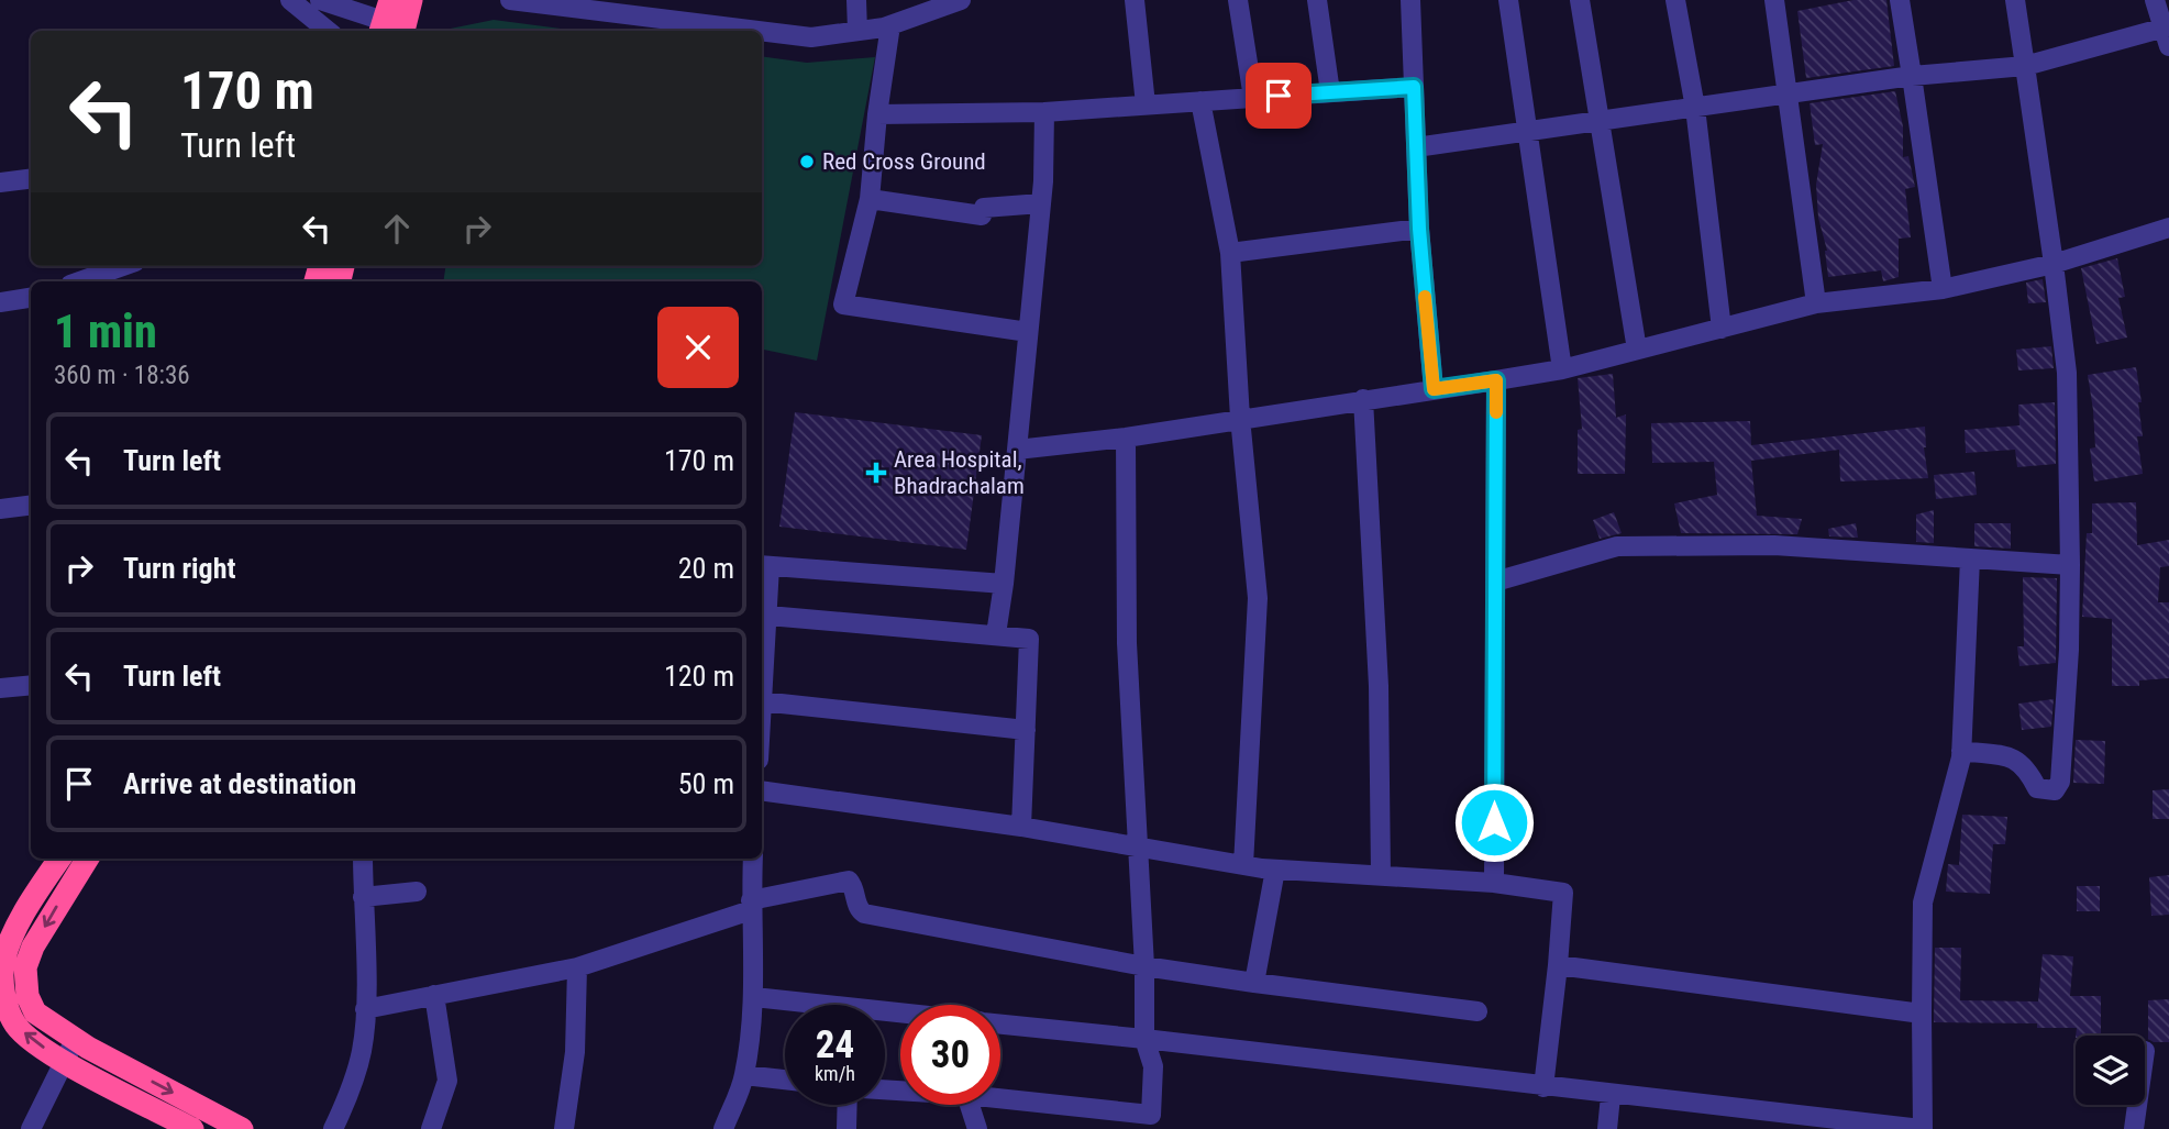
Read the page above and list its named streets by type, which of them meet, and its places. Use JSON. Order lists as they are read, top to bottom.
{
  "places": {
    "other": ["Red Cross Ground"],
    "health": ["Area Hospital, Bhadrachalam"]
  },
  "page": {
    "turn": ["170 m", "Turn left"],
    "heading": ["1 min", "360 m · 18:36"],
    "list": [
      {
        "name": "Turn left",
        "value": "170 m"
      },
      {
        "name": "Turn right",
        "value": "20 m"
      },
      {
        "name": "Turn left",
        "value": "120 m"
      },
      {
        "name": "Arrive at destination",
        "value": "50 m"
      }
    ],
    "speed": "24 km/h",
    "limit": "30"
  }
}
